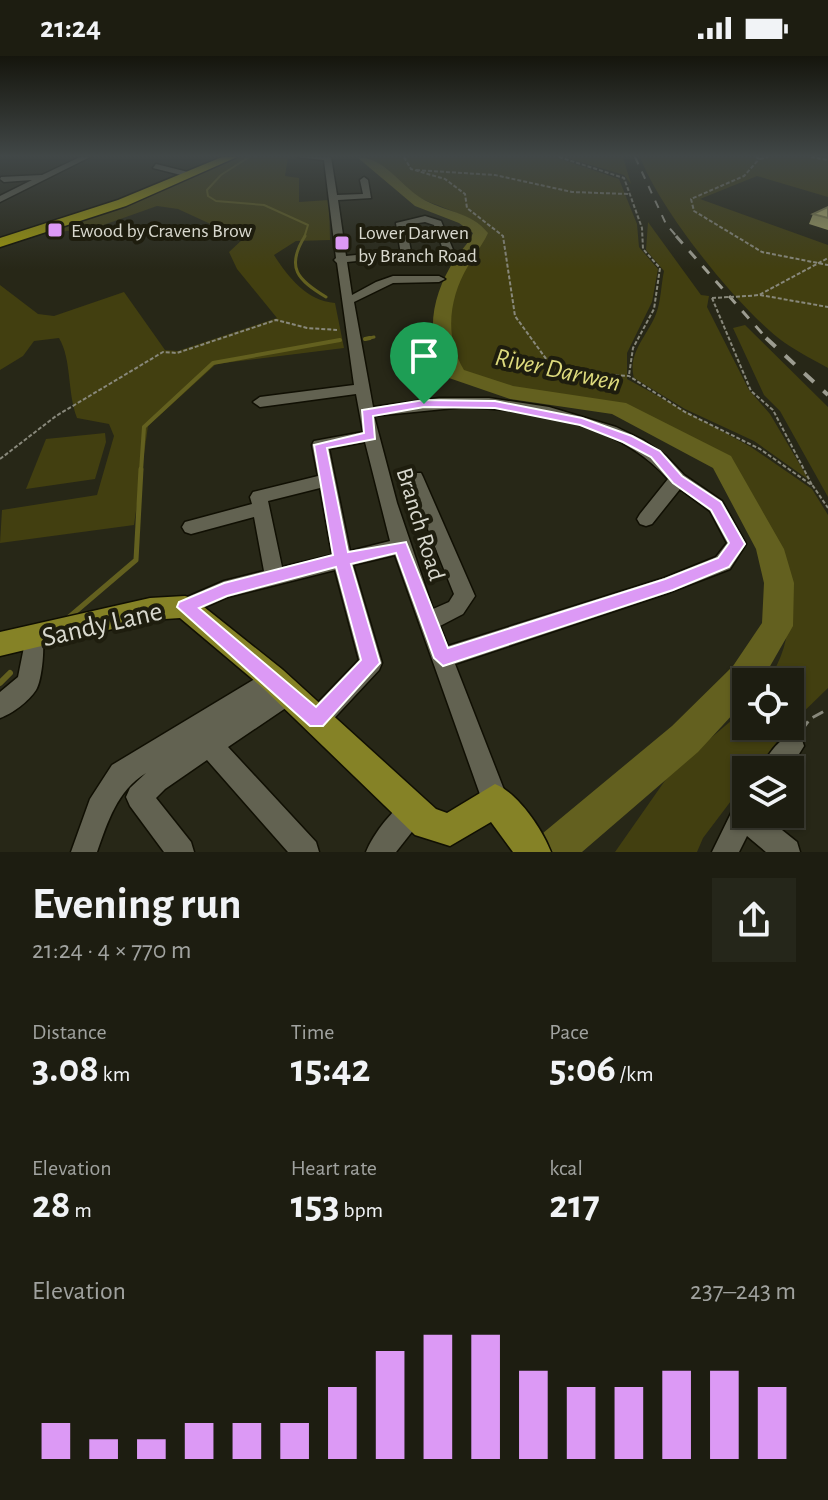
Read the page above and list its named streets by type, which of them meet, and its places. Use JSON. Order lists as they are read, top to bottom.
{
  "streets": {
    "main road": ["Sandy Lane"],
    "street": ["Branch Road"]
  },
  "crossings": [
    ["Branch Road", "Sandy Lane"]
  ],
  "water": ["River Darwen"],
  "places": {
    "transit": ["Ewood by Cravens Brow", "Lower Darwen by Branch Road"]
  },
  "page": {
    "status": "21:24",
    "heading": ["Evening run", "21:24 · 4 × 770 m"],
    "stats": [
      ["Distance", "3.08 km"],
      ["Time", "15:42"],
      ["Pace", "5:06 /km"],
      ["Elevation", "28 m"],
      ["Heart rate", "153 bpm"],
      ["kcal", "217"]
    ],
    "chart": ["Elevation", "237–243 m"]
  }
}
